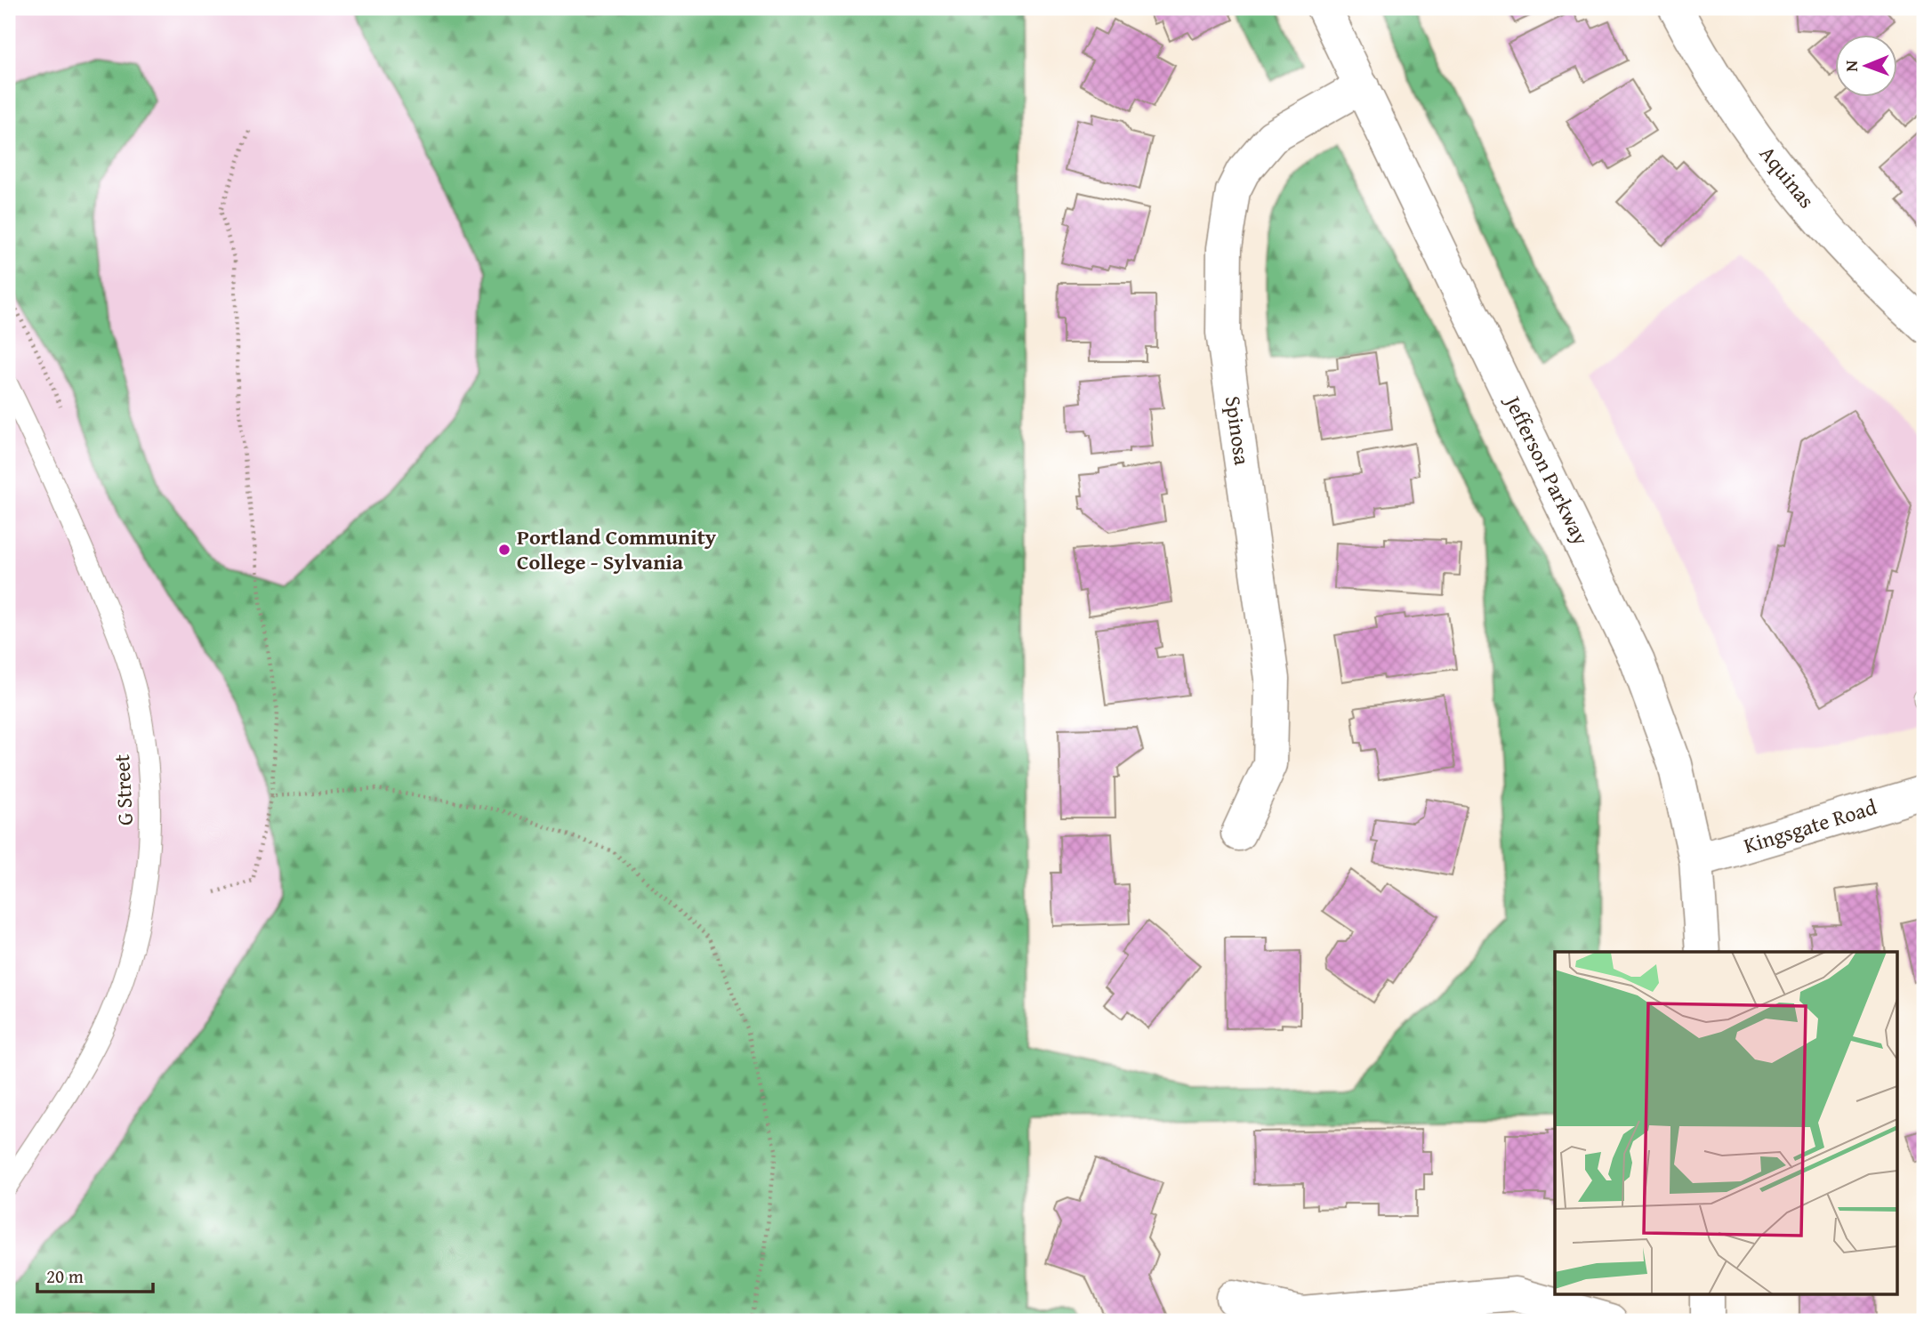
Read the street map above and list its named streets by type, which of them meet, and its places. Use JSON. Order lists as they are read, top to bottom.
{
  "streets": {
    "street": [
      "Aquinas",
      "Spinosa",
      "Jefferson Parkway",
      "Kingsgate Road"
    ],
    "lane": ["G Street"]
  },
  "crossings": [
    ["Spinosa", "Jefferson Parkway"],
    ["Jefferson Parkway", "Kingsgate Road"]
  ],
  "places": ["Portland Community College - Sylvania"],
  "scale_bar": "20 m",
  "north": "left"
}
